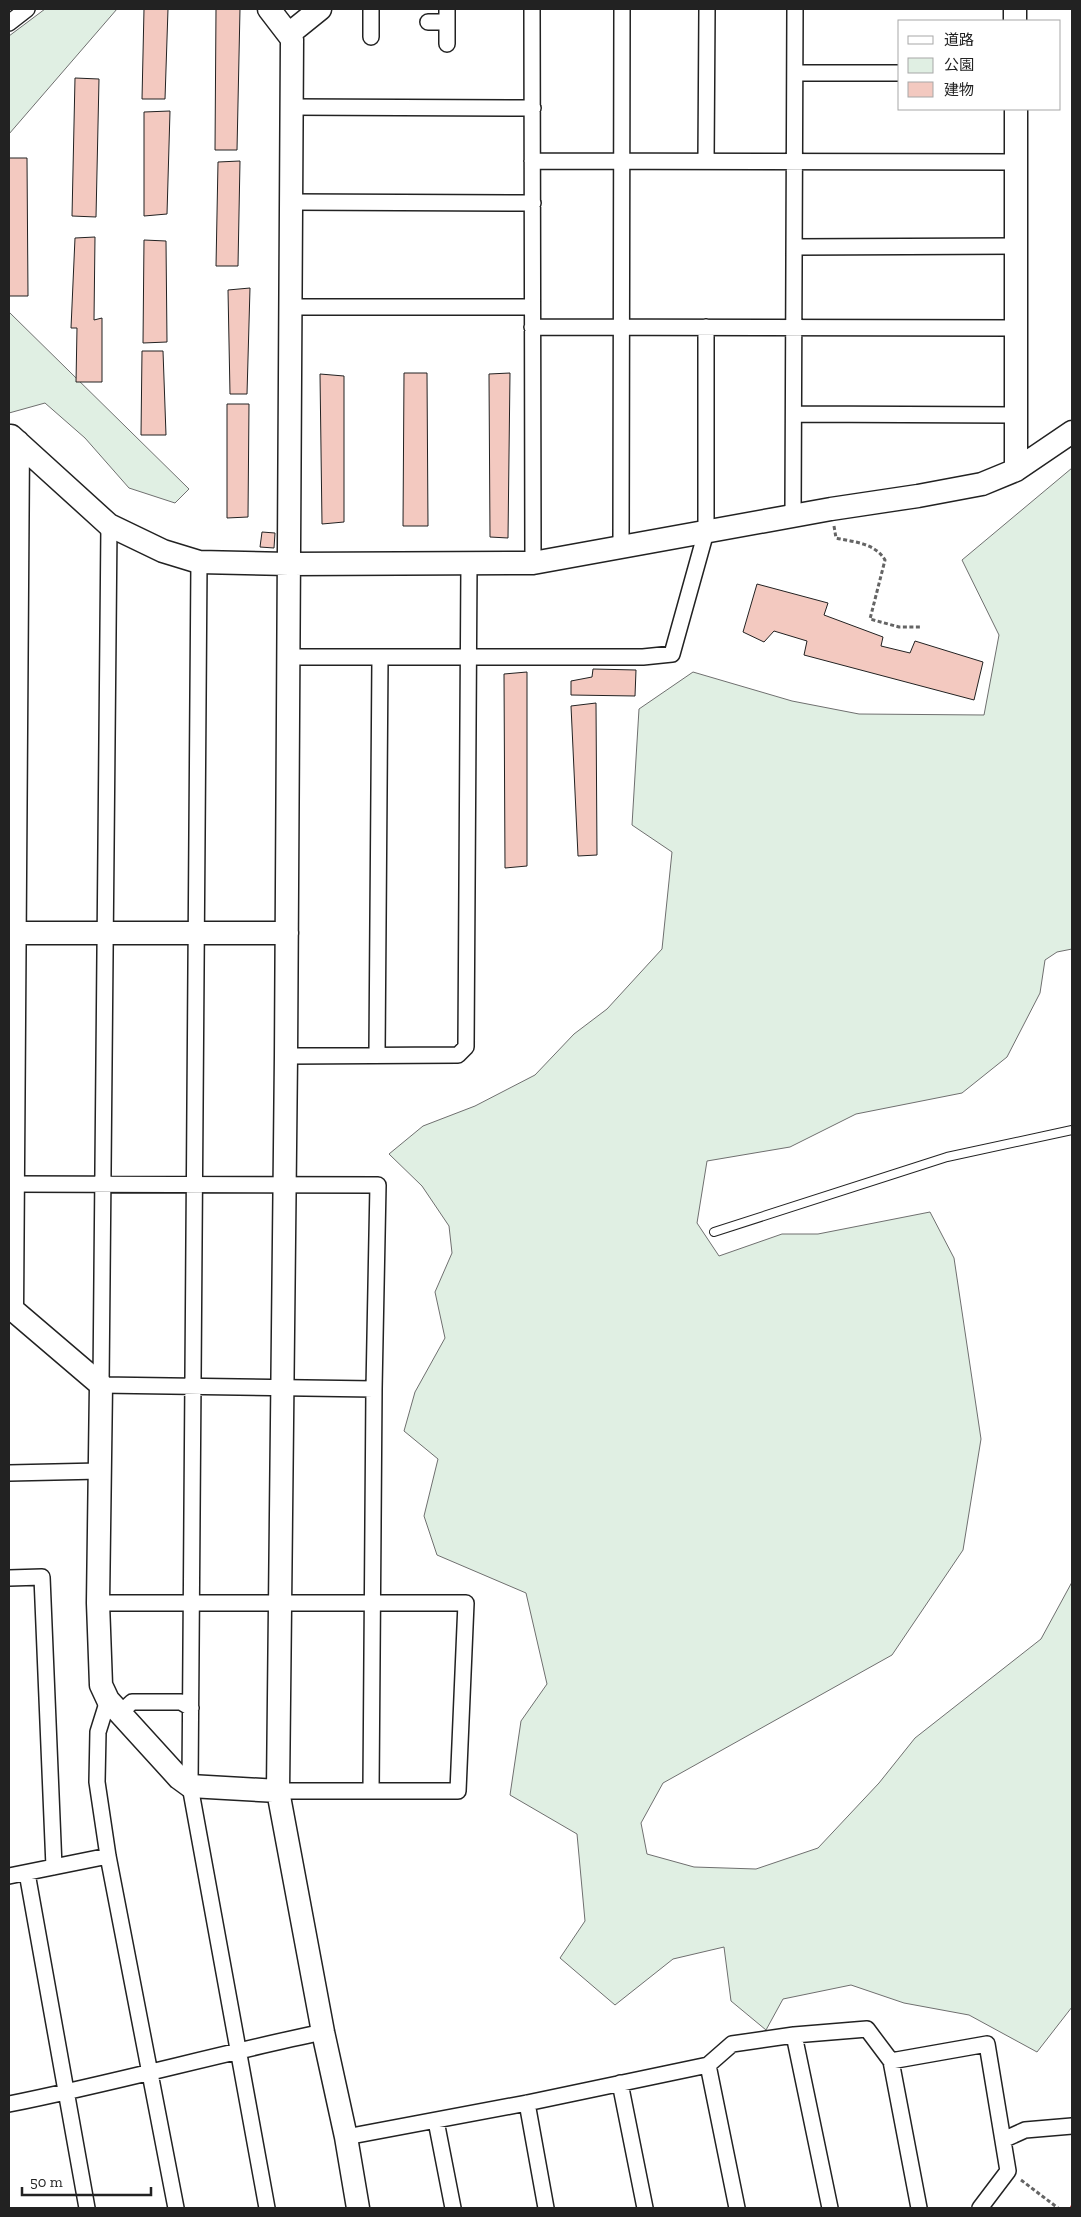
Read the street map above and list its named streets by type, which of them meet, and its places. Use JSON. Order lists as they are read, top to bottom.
{
  "legend": ["道路", "公園", "建物"],
  "scale_bar": "50 m"
}
